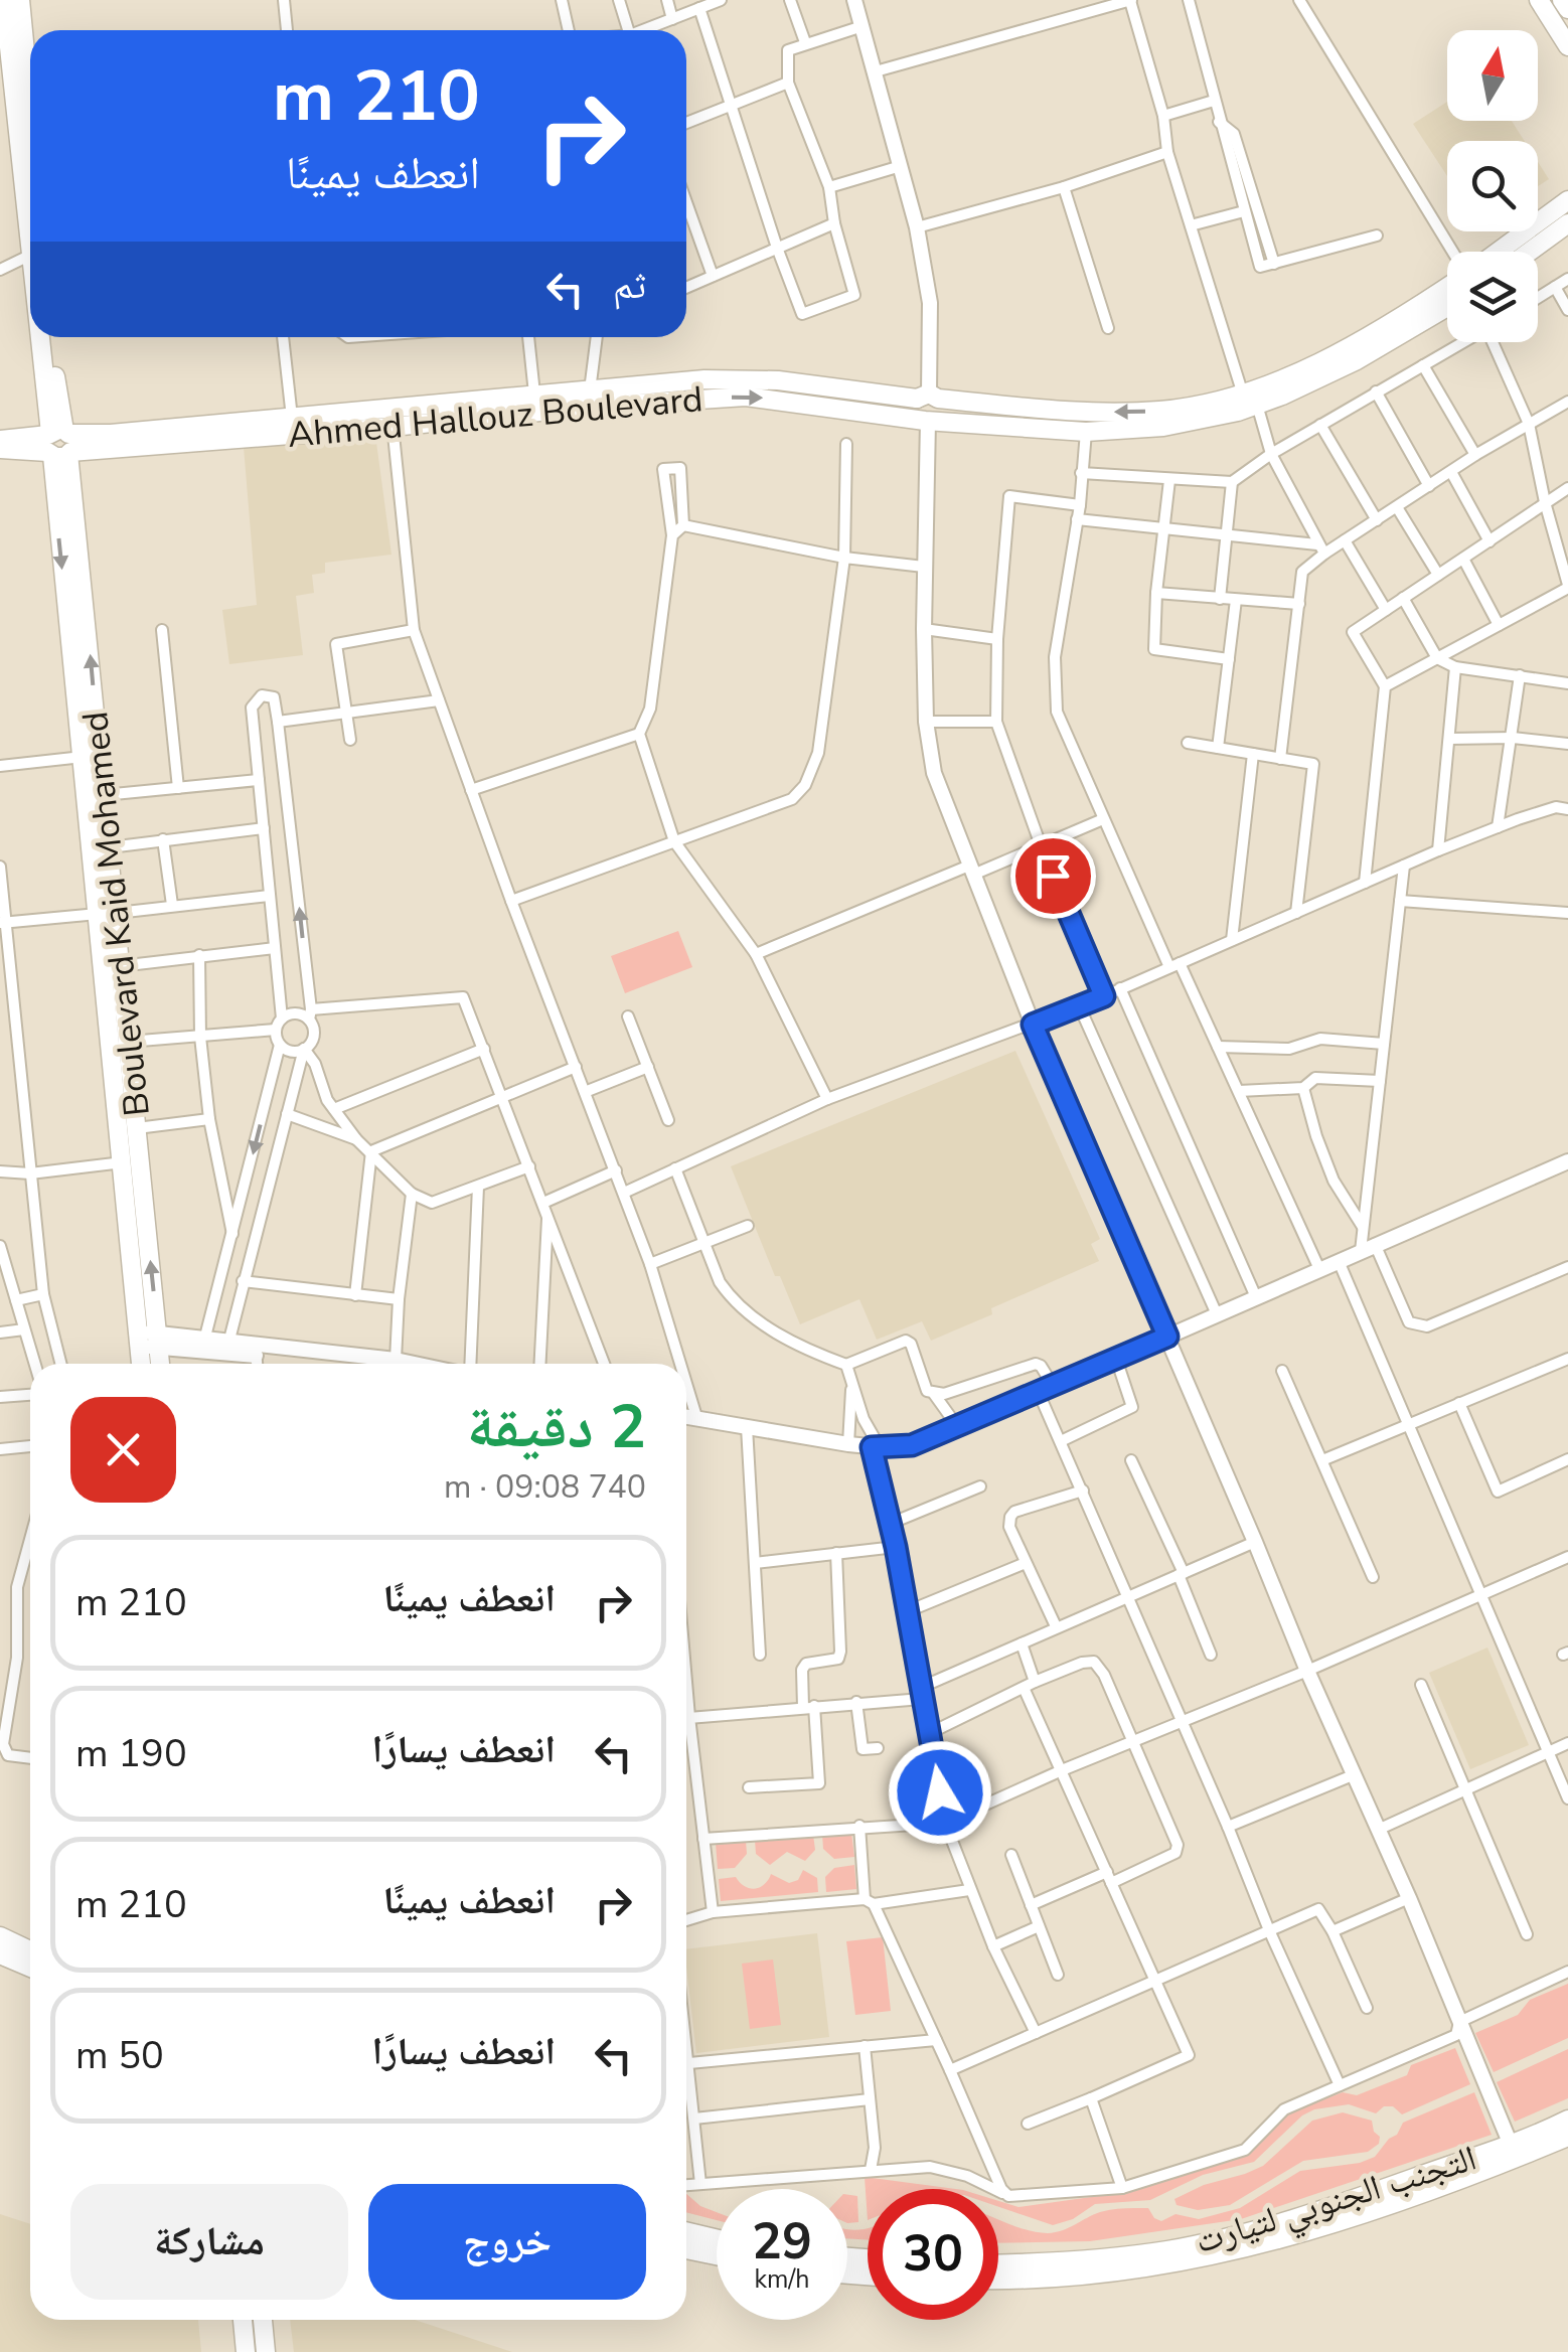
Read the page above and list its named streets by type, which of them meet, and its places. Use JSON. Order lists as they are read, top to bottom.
{
  "streets": {
    "main road": ["Ahmed Hallouz Boulevard", "Boulevard Kaid Mohamed", "التجنب الجنوبي لتيارت"]
  },
  "crossings": [
    ["Ahmed Hallouz Boulevard", "Boulevard Kaid Mohamed"]
  ],
  "north": "top",
  "page": {
    "turn": ["210 m", "انعطف يمينًا"],
    "then": "ثم",
    "heading": ["2 دقيقة", "740 m · 09:08"],
    "list": [
      {
        "name": "انعطف يمينًا",
        "value": "210 m"
      },
      {
        "name": "انعطف يسارًا",
        "value": "190 m"
      },
      {
        "name": "انعطف يمينًا",
        "value": "210 m"
      },
      {
        "name": "انعطف يسارًا",
        "value": "50 m"
      }
    ],
    "buttons": ["خروج", "مشاركة"],
    "speed": "29 km/h",
    "limit": "30"
  }
}
